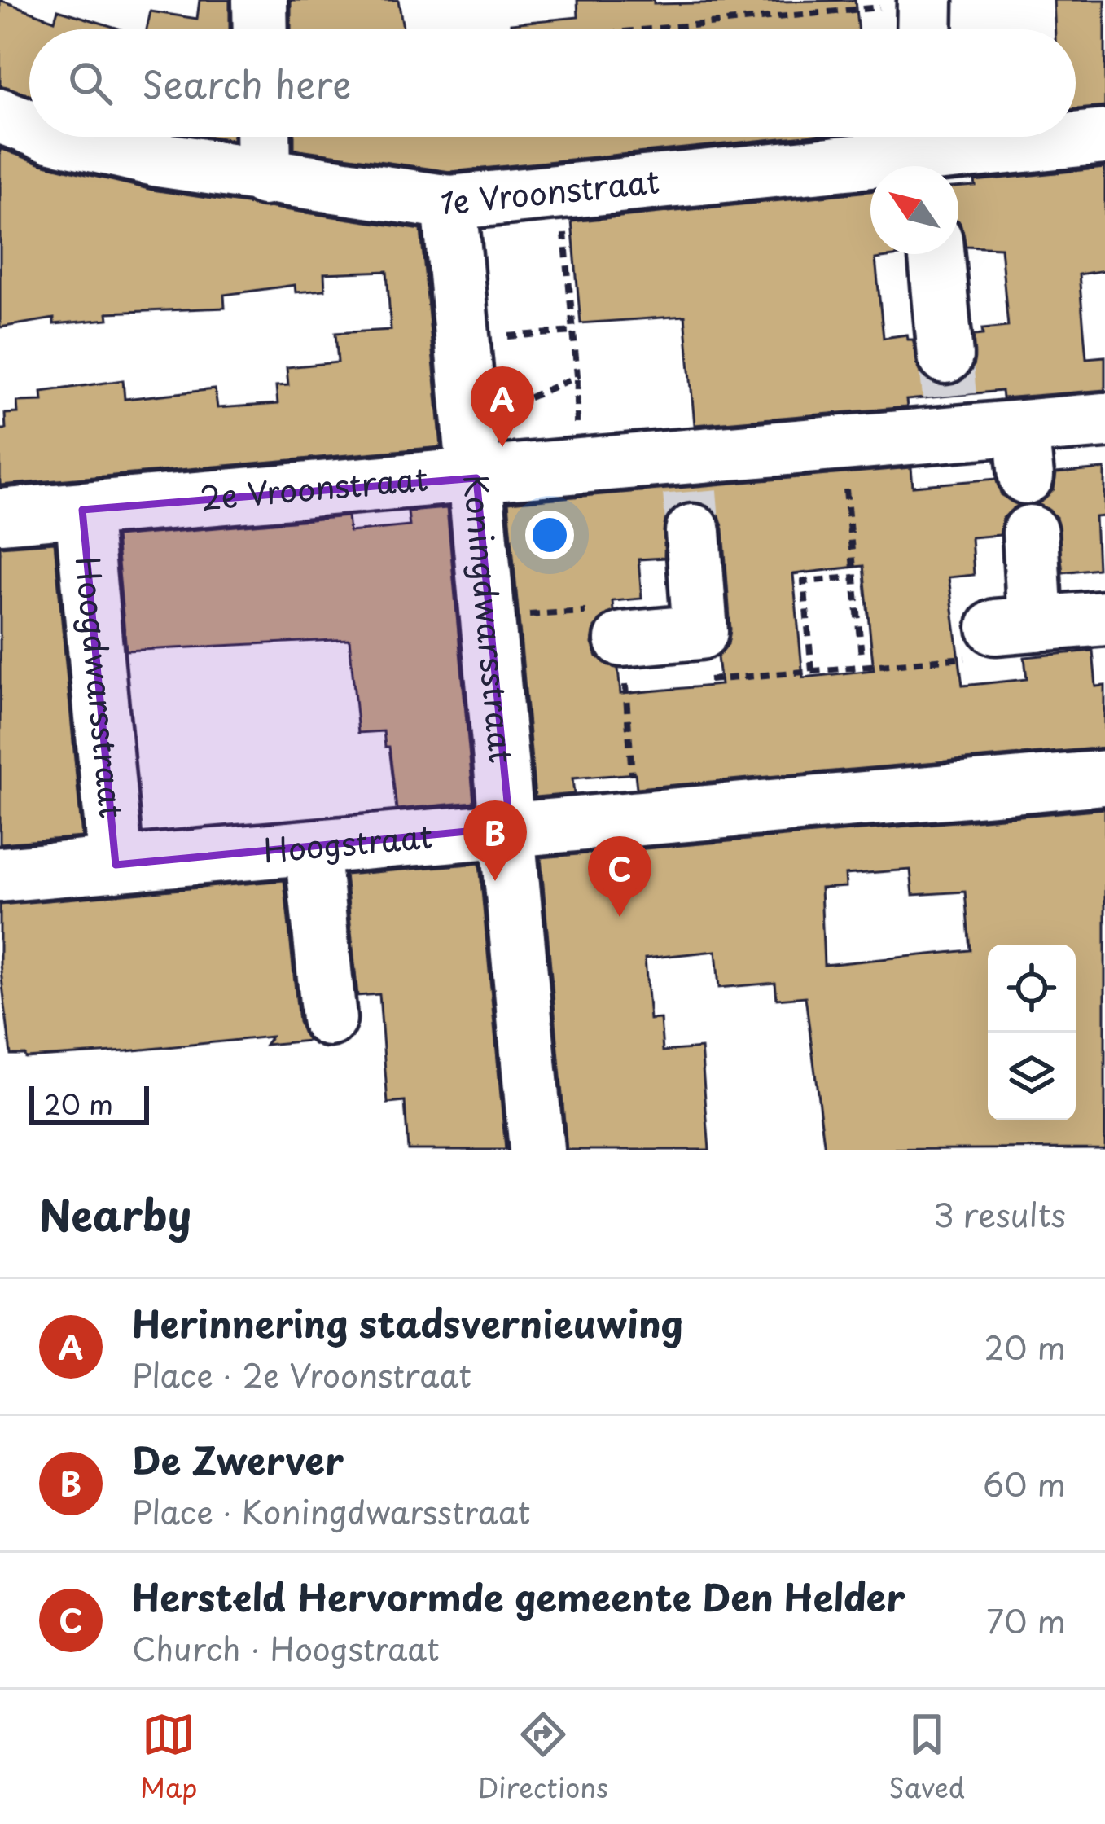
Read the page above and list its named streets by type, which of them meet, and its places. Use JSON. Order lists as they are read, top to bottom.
{
  "streets": {
    "street": [
      "1e Vroonstraat",
      "2e Vroonstraat",
      "Koningdwarsstraat",
      "Hoogdwarsstraat",
      "Hoogstraat"
    ]
  },
  "crossings": [
    ["1e Vroonstraat", "Koningdwarsstraat"],
    ["2e Vroonstraat", "Koningdwarsstraat"],
    ["2e Vroonstraat", "Hoogdwarsstraat"],
    ["Koningdwarsstraat", "Hoogstraat"],
    ["Hoogdwarsstraat", "Hoogstraat"]
  ],
  "scale_bar": "20 m",
  "north": "top left",
  "page": {
    "search": "Search here",
    "pins": ["A", "B", "C"],
    "scale": "20 m",
    "heading": ["Nearby", "3 results"],
    "list": [
      {
        "mark": "A",
        "name": "Herinnering stadsvernieuwing",
        "note": "Place · 2e Vroonstraat",
        "value": "20 m"
      },
      {
        "mark": "B",
        "name": "De Zwerver",
        "note": "Place · Koningdwarsstraat",
        "value": "60 m"
      },
      {
        "mark": "C",
        "name": "Hersteld Hervormde gemeente Den Helder",
        "note": "Church · Hoogstraat",
        "value": "70 m"
      }
    ],
    "nav": ["Map", "Directions", "Saved"]
  }
}
